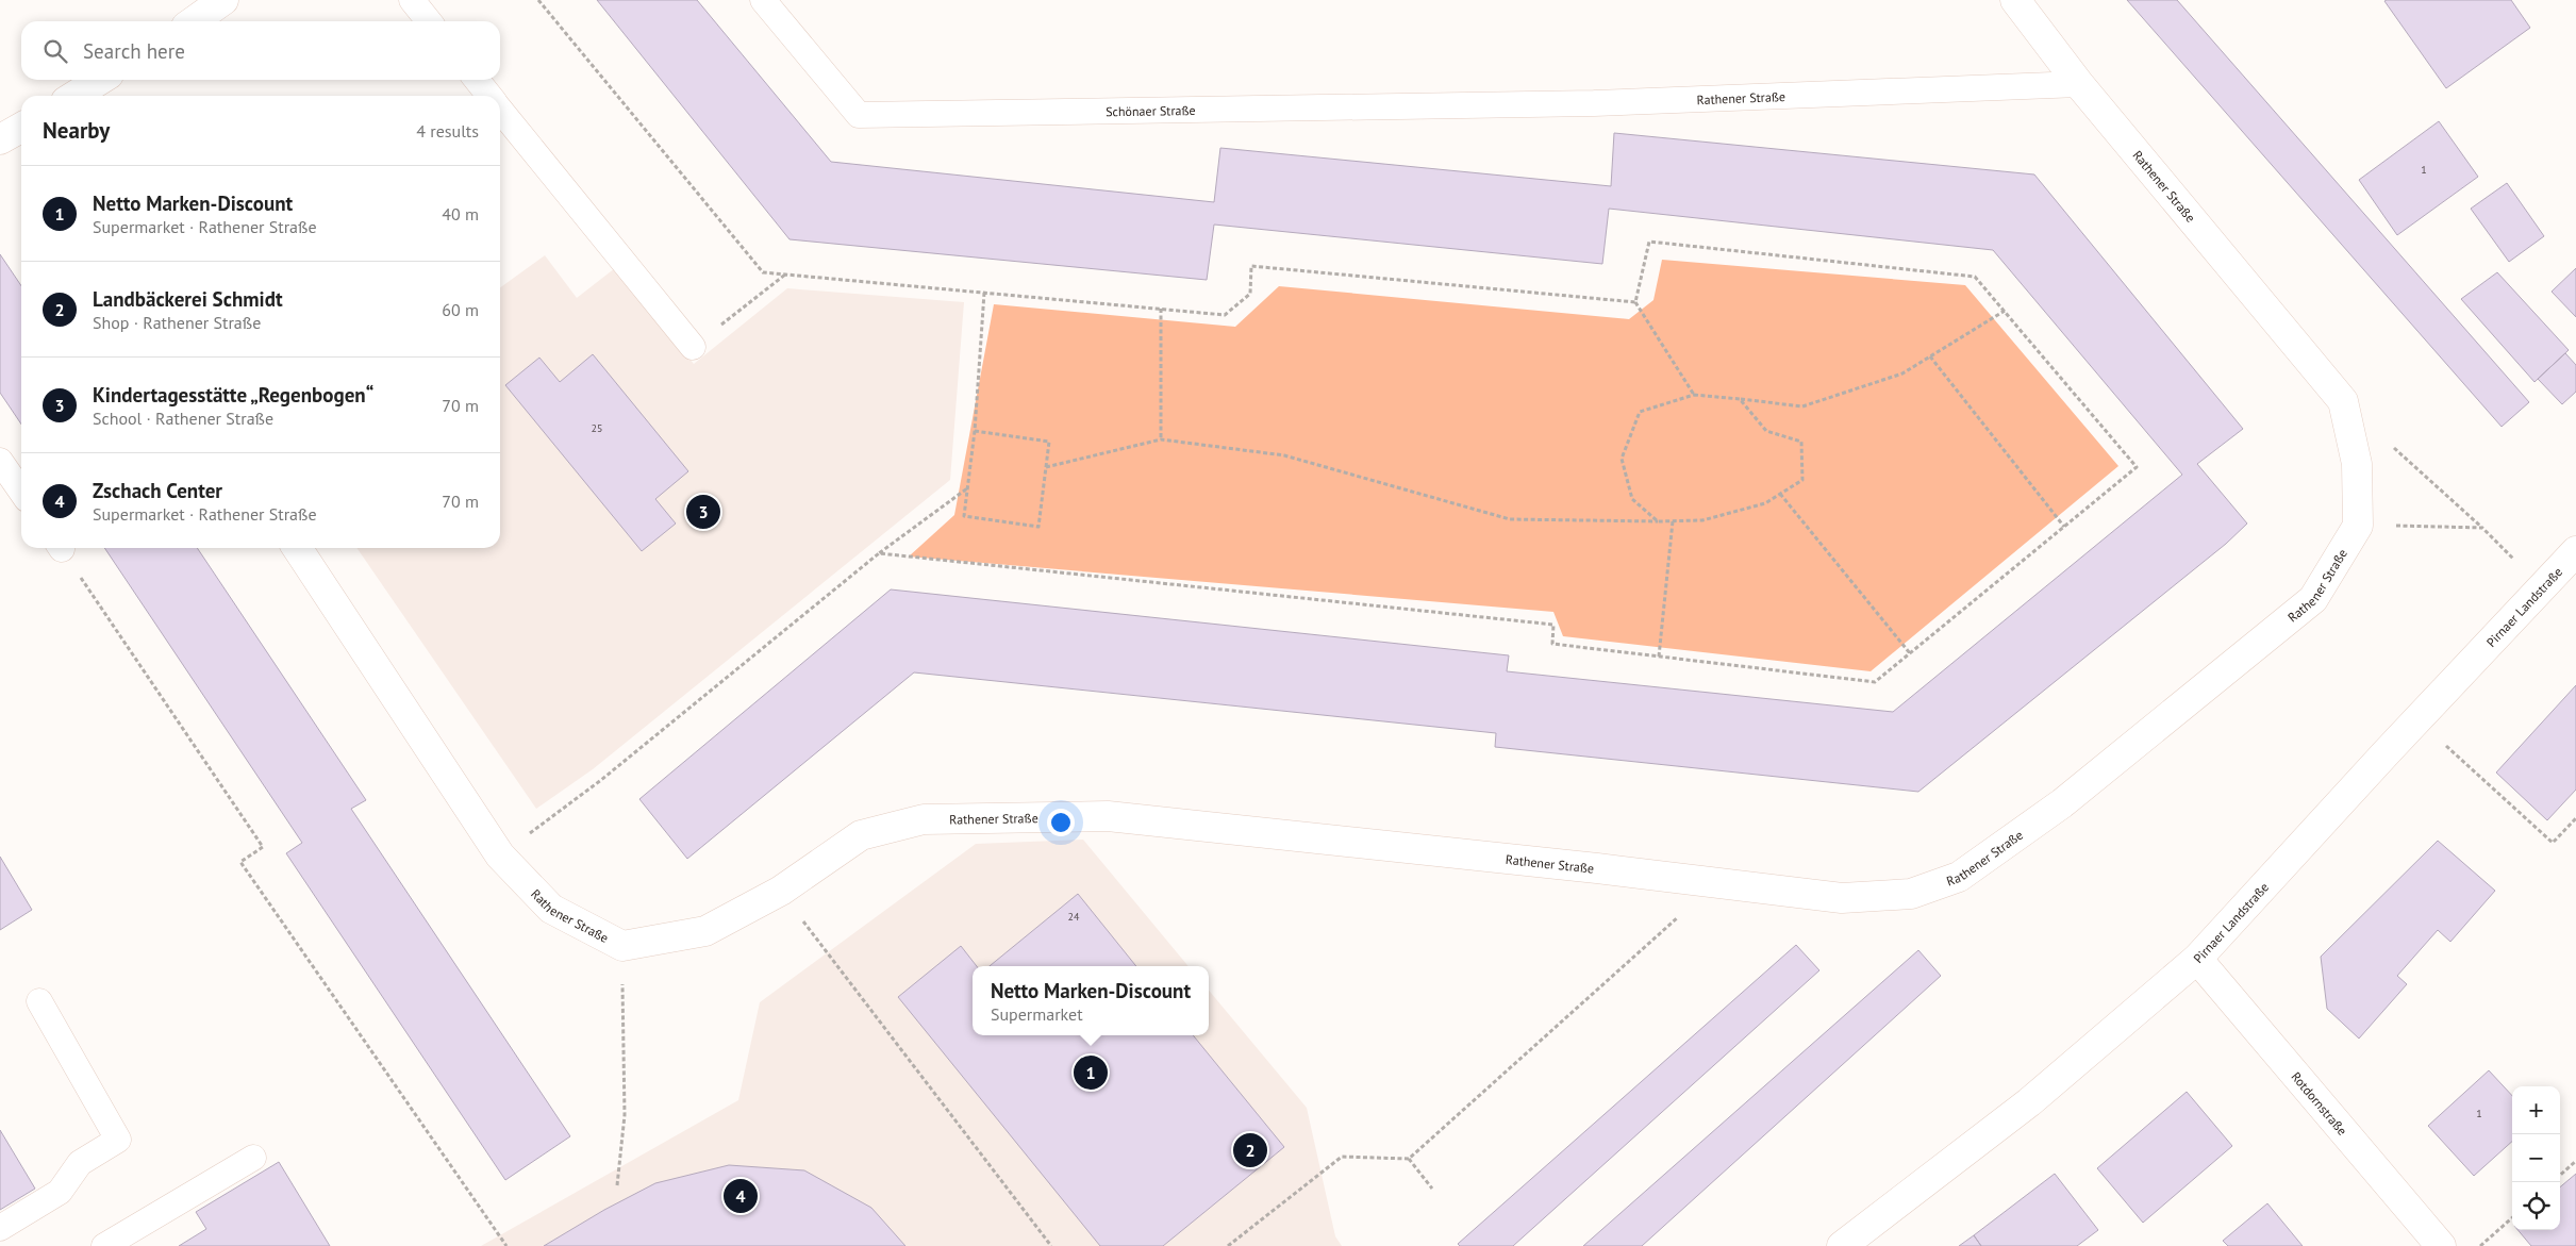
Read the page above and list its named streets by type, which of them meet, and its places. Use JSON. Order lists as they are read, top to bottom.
{
  "streets": {
    "street": ["Rathener Straße", "Pirnaer Landstraße", "Rotdornstraße"],
    "lane": ["Schönaer Straße"]
  },
  "crossings": [
    ["Rathener Straße", "Schönaer Straße"],
    ["Pirnaer Landstraße", "Rotdornstraße"]
  ],
  "house_numbers": [
    "1",
    "25",
    "24",
    "1"
  ],
  "page": {
    "search": "Search here",
    "heading": ["Nearby", "4 results"],
    "list": [
      {
        "mark": "1",
        "name": "Netto Marken-Discount",
        "note": "Supermarket · Rathener Straße",
        "value": "40 m"
      },
      {
        "mark": "2",
        "name": "Landbäckerei Schmidt",
        "note": "Shop · Rathener Straße",
        "value": "60 m"
      },
      {
        "mark": "3",
        "name": "Kindertagesstätte „Regenbogen“",
        "note": "School · Rathener Straße",
        "value": "70 m"
      },
      {
        "mark": "4",
        "name": "Zschach Center",
        "note": "Supermarket · Rathener Straße",
        "value": "70 m"
      }
    ],
    "pins": [
      "3",
      "1",
      "2",
      "4"
    ],
    "popup": ["Netto Marken-Discount", "Supermarket"],
    "map_buttons": ["+", "−"]
  }
}
